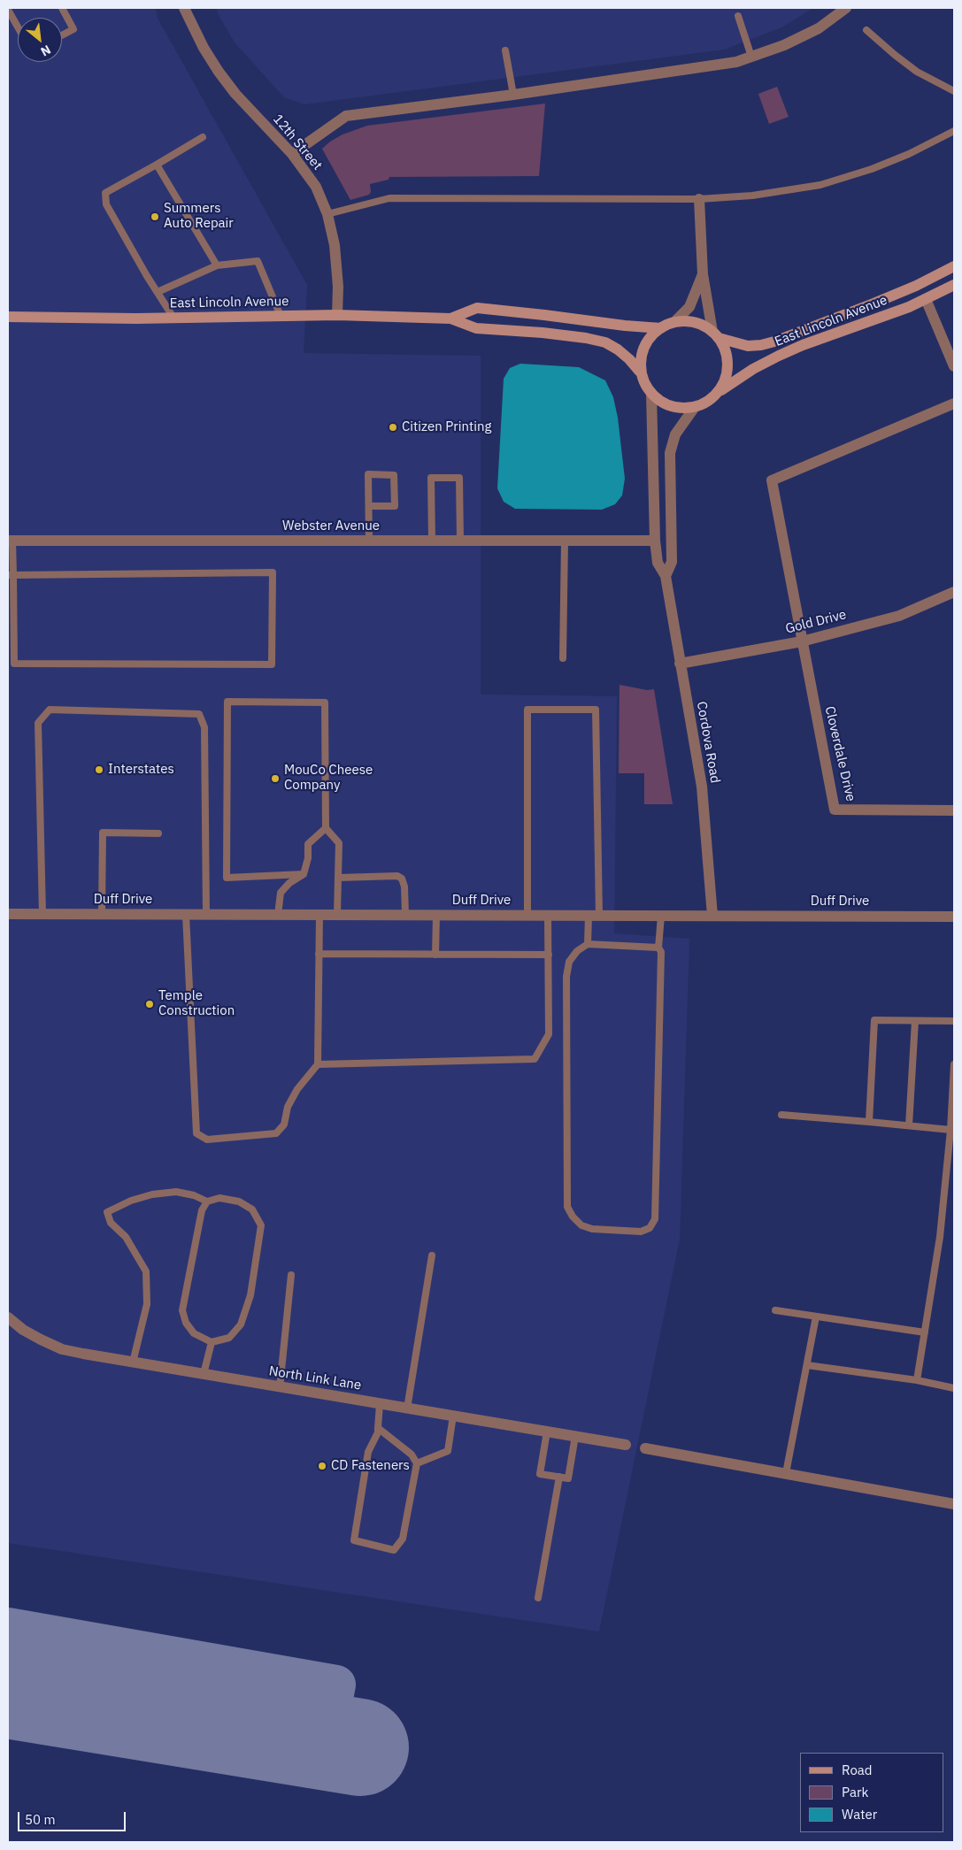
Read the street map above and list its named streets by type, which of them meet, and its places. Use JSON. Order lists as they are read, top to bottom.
{
  "streets": {
    "street": [
      "12th Street",
      "East Lincoln Avenue",
      "Webster Avenue",
      "Gold Drive",
      "Cordova Road",
      "Cloverdale Drive",
      "Duff Drive",
      "North Link Lane"
    ]
  },
  "crossings": [
    ["12th Street", "East Lincoln Avenue"],
    ["East Lincoln Avenue", "Cordova Road"],
    ["Webster Avenue", "Cordova Road"],
    ["Gold Drive", "Cordova Road"],
    ["Gold Drive", "Cloverdale Drive"],
    ["Cordova Road", "Duff Drive"]
  ],
  "places": [
    "Summers Auto Repair",
    "Citizen Printing",
    "Interstates",
    "MouCo Cheese Company",
    "Temple Construction",
    "CD Fasteners"
  ],
  "legend": ["Road", "Park", "Water"],
  "scale_bar": "50 m",
  "north": "bottom right"
}
